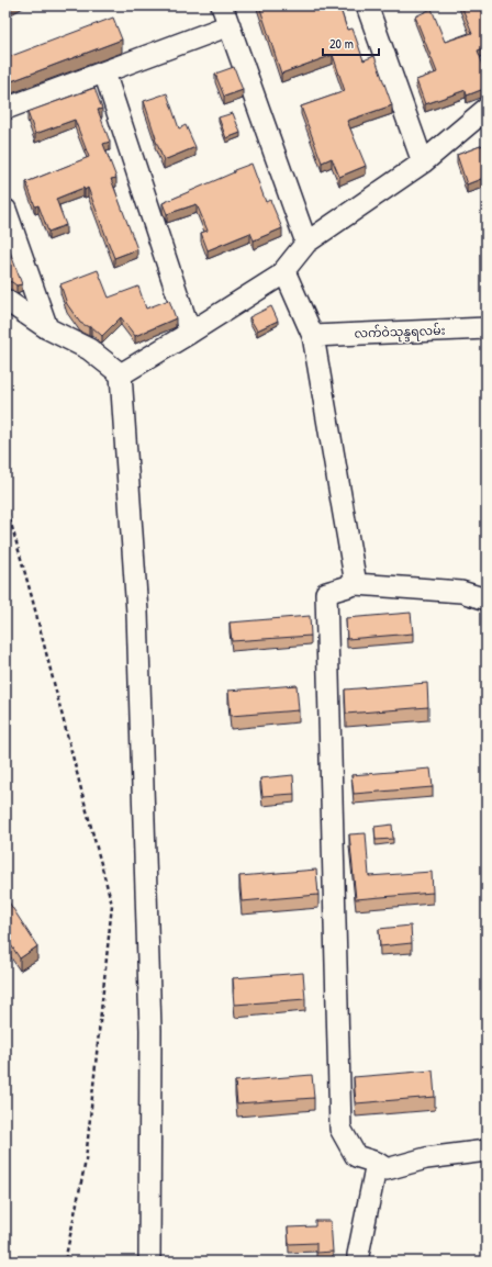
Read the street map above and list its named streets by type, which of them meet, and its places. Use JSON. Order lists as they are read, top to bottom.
{
  "streets": {
    "street": ["လက်ဝဲသုန္ဒရလမ်း"]
  },
  "scale_bar": "20 m"
}
